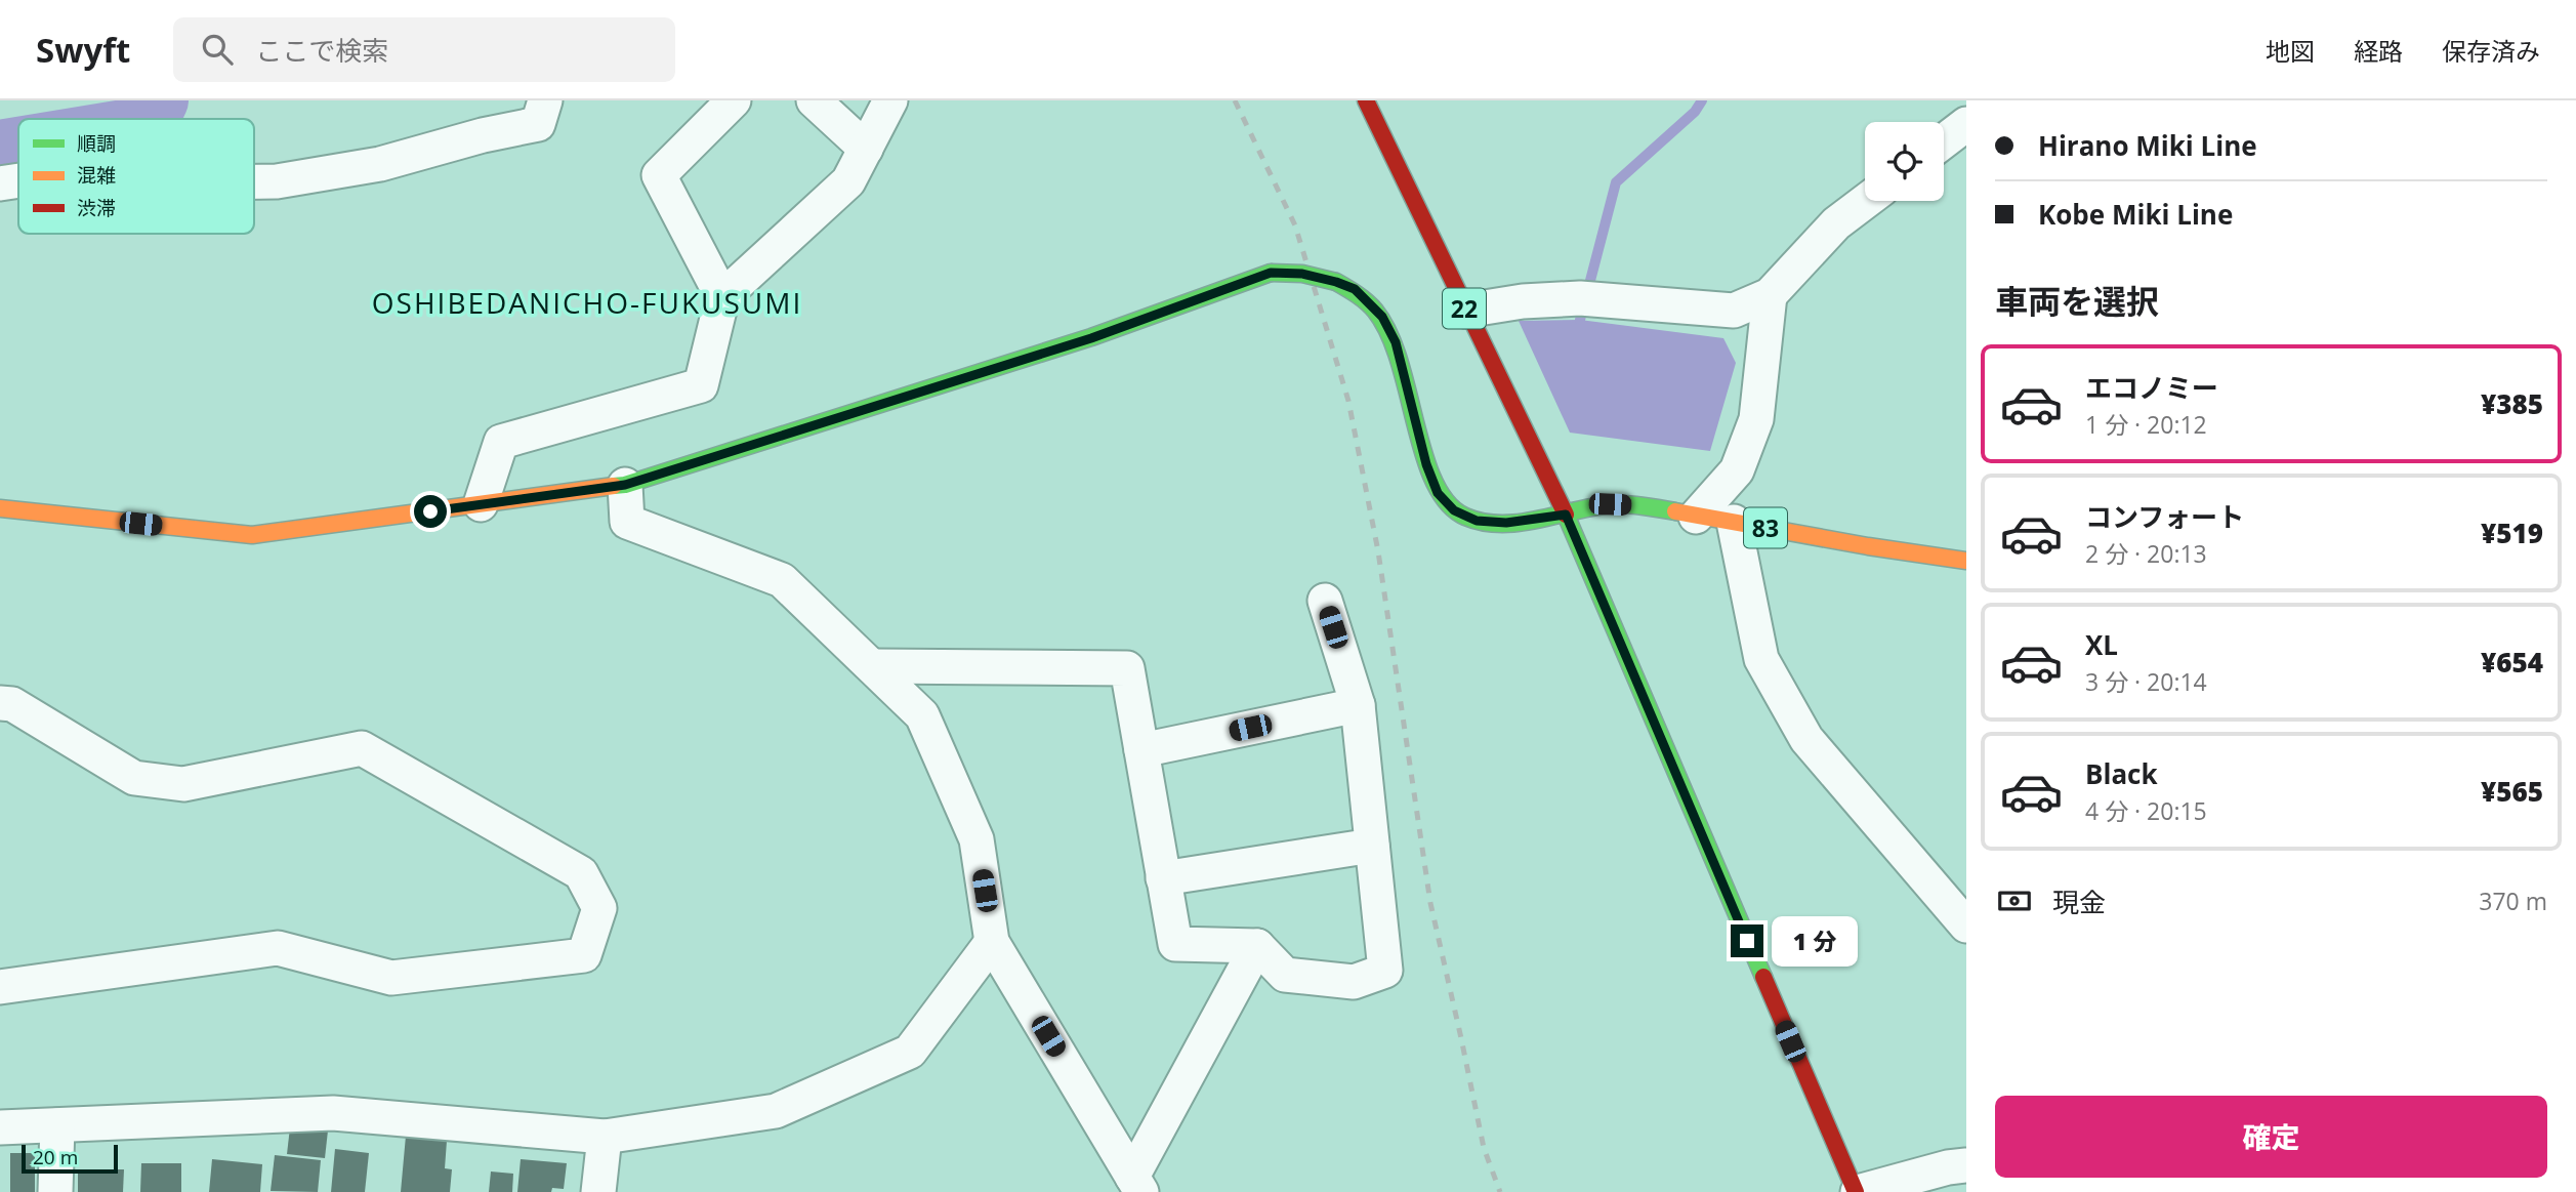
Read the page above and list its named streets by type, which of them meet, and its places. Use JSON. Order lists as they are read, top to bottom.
{
  "streets": {
    "main road": ["22", "83"]
  },
  "crossings": [
    ["22", "83"]
  ],
  "districts": ["OSHIBEDANICHO-FUKUSUMI"],
  "legend": ["順調", "混雑", "渋滞"],
  "scale_bar": "20 m",
  "page": {
    "header": "Swyft",
    "search": "ここで検索",
    "nav": ["地図", "経路", "保存済み"],
    "banner": ["Hirano Miki Line", "Kobe Miki Line"],
    "heading": "車両を選択",
    "list": [
      {
        "name": "エコノミー",
        "note": "1 分 · 20:12",
        "value": "¥385"
      },
      {
        "name": "コンフォート",
        "note": "2 分 · 20:13",
        "value": "¥519"
      },
      {
        "name": "XL",
        "note": "3 分 · 20:14",
        "value": "¥654"
      },
      {
        "name": "Black",
        "note": "4 分 · 20:15",
        "value": "¥565"
      }
    ],
    "pay": ["現金", "370 m"],
    "bubble": "1 分",
    "buttons": "確定",
    "scale": "20 m"
  }
}
